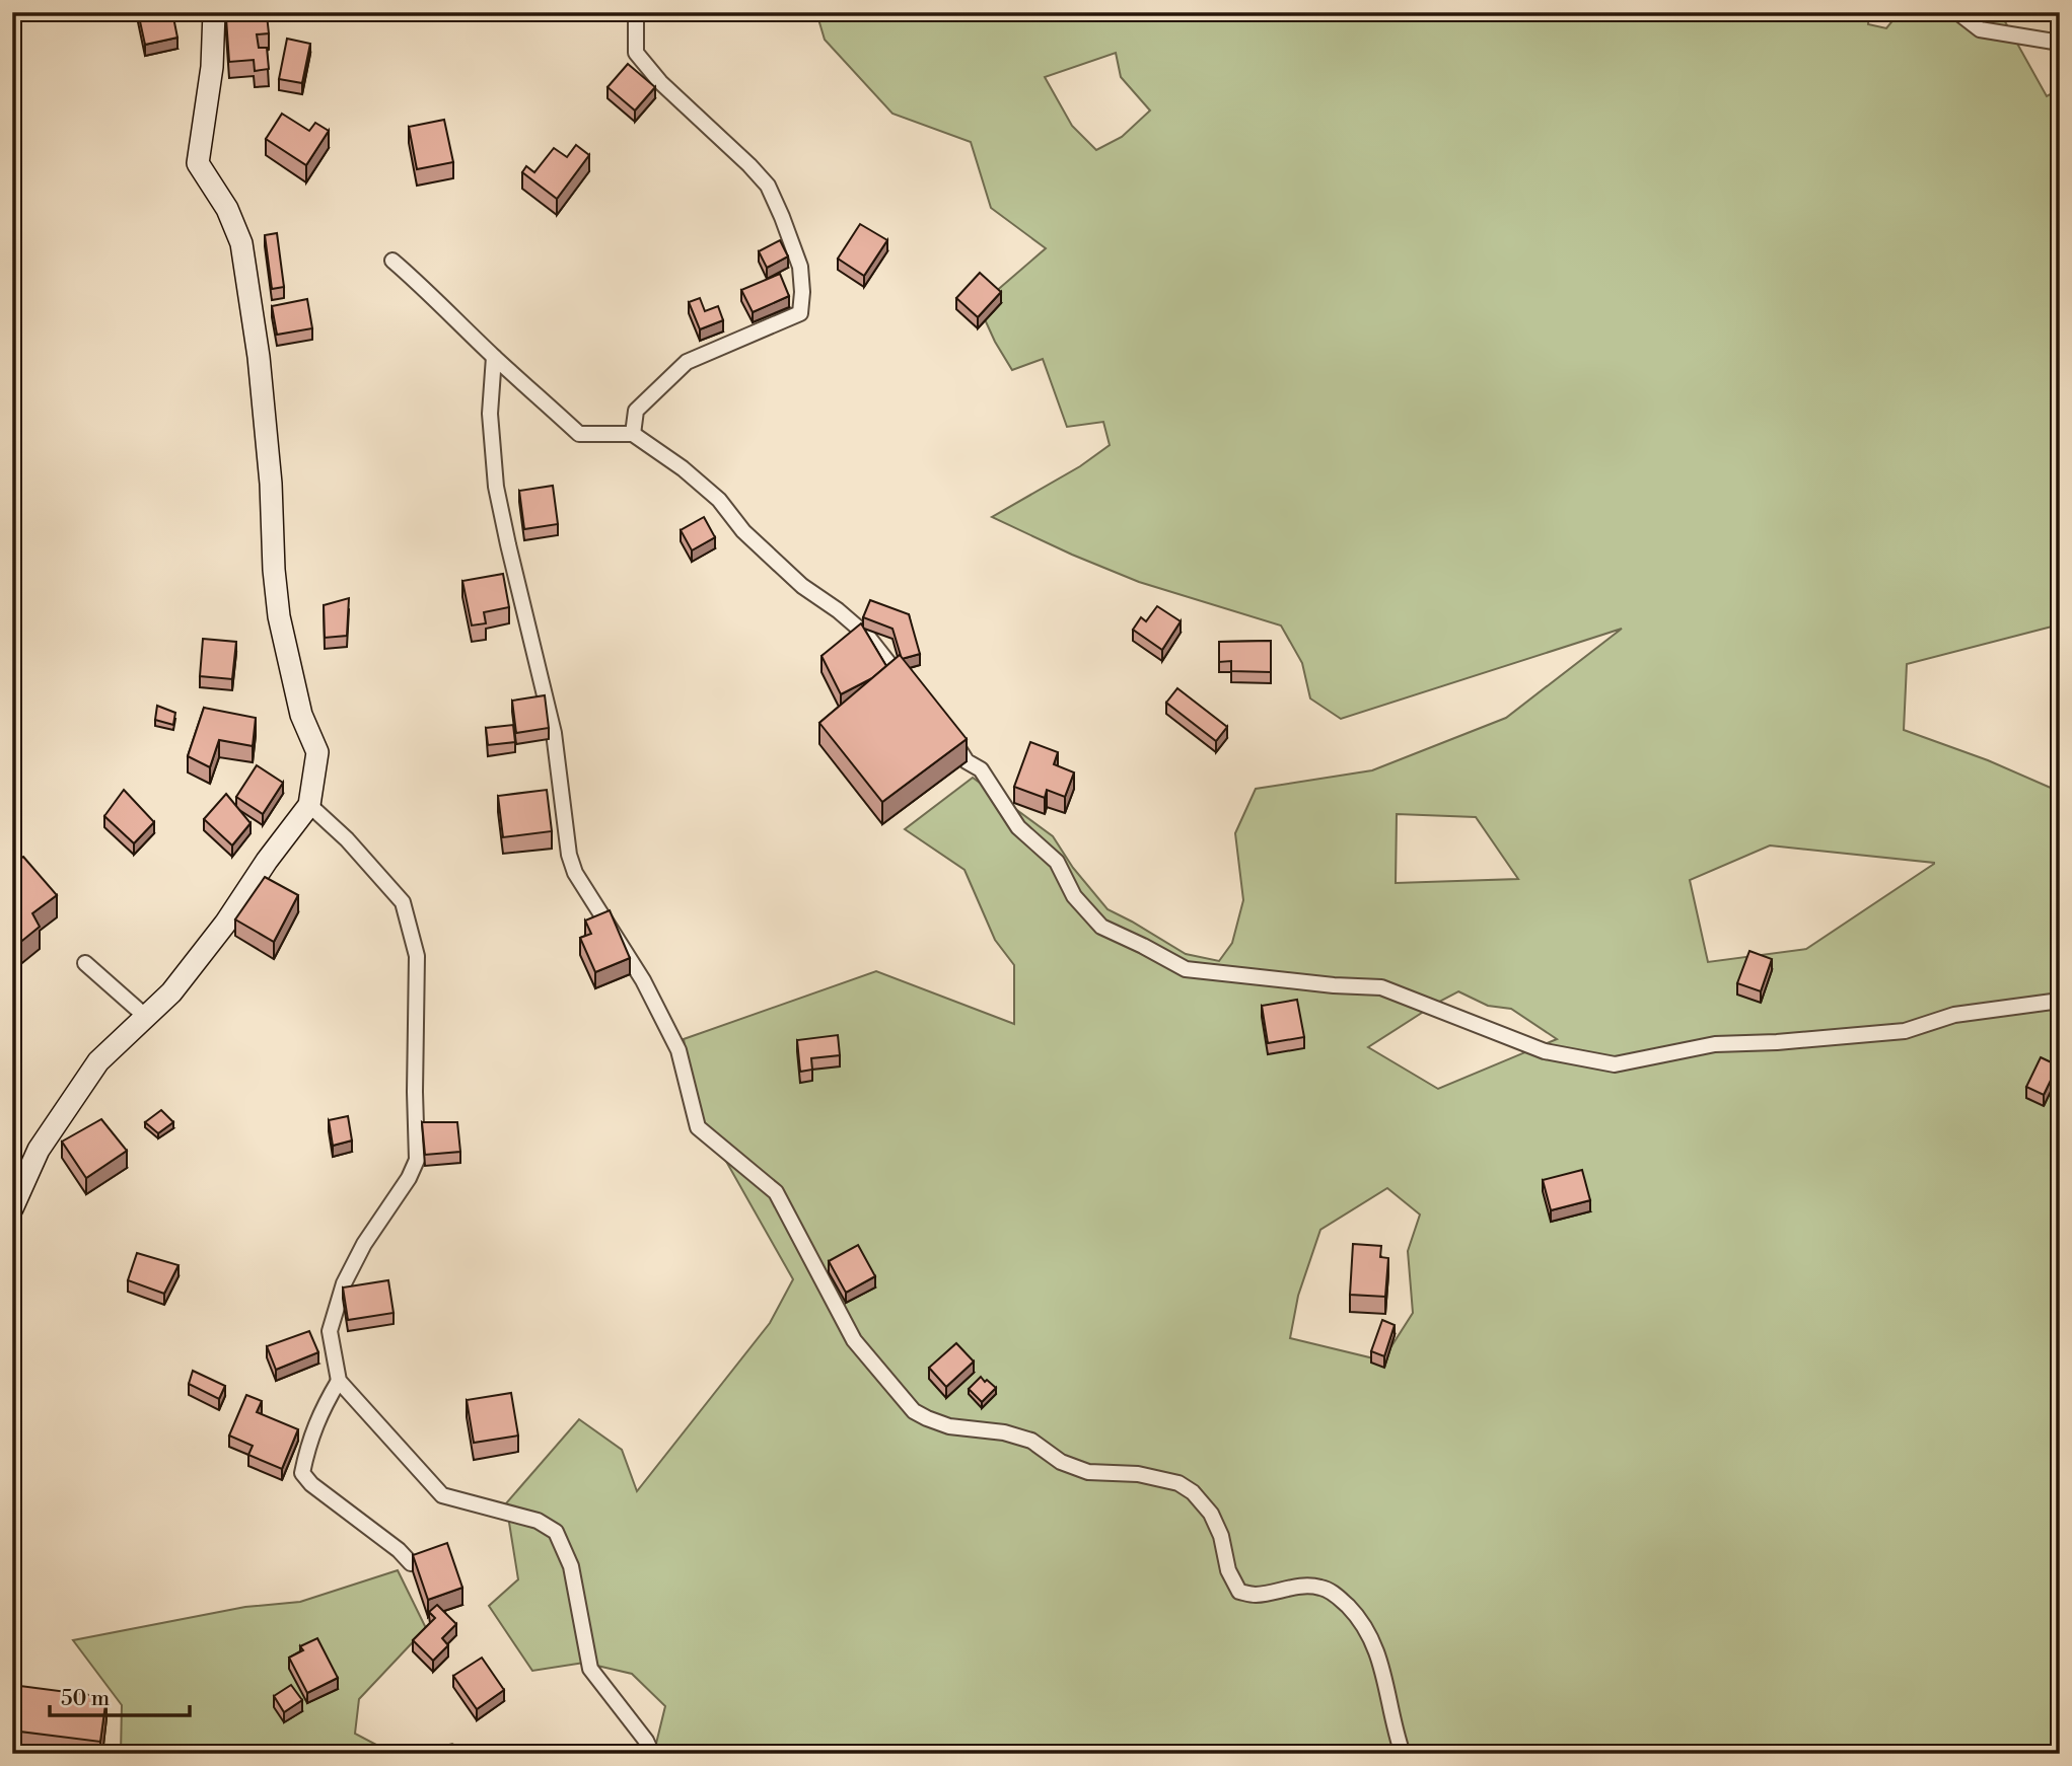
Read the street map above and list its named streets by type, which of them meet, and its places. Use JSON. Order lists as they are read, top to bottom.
{
  "scale_bar": "50 m"
}
